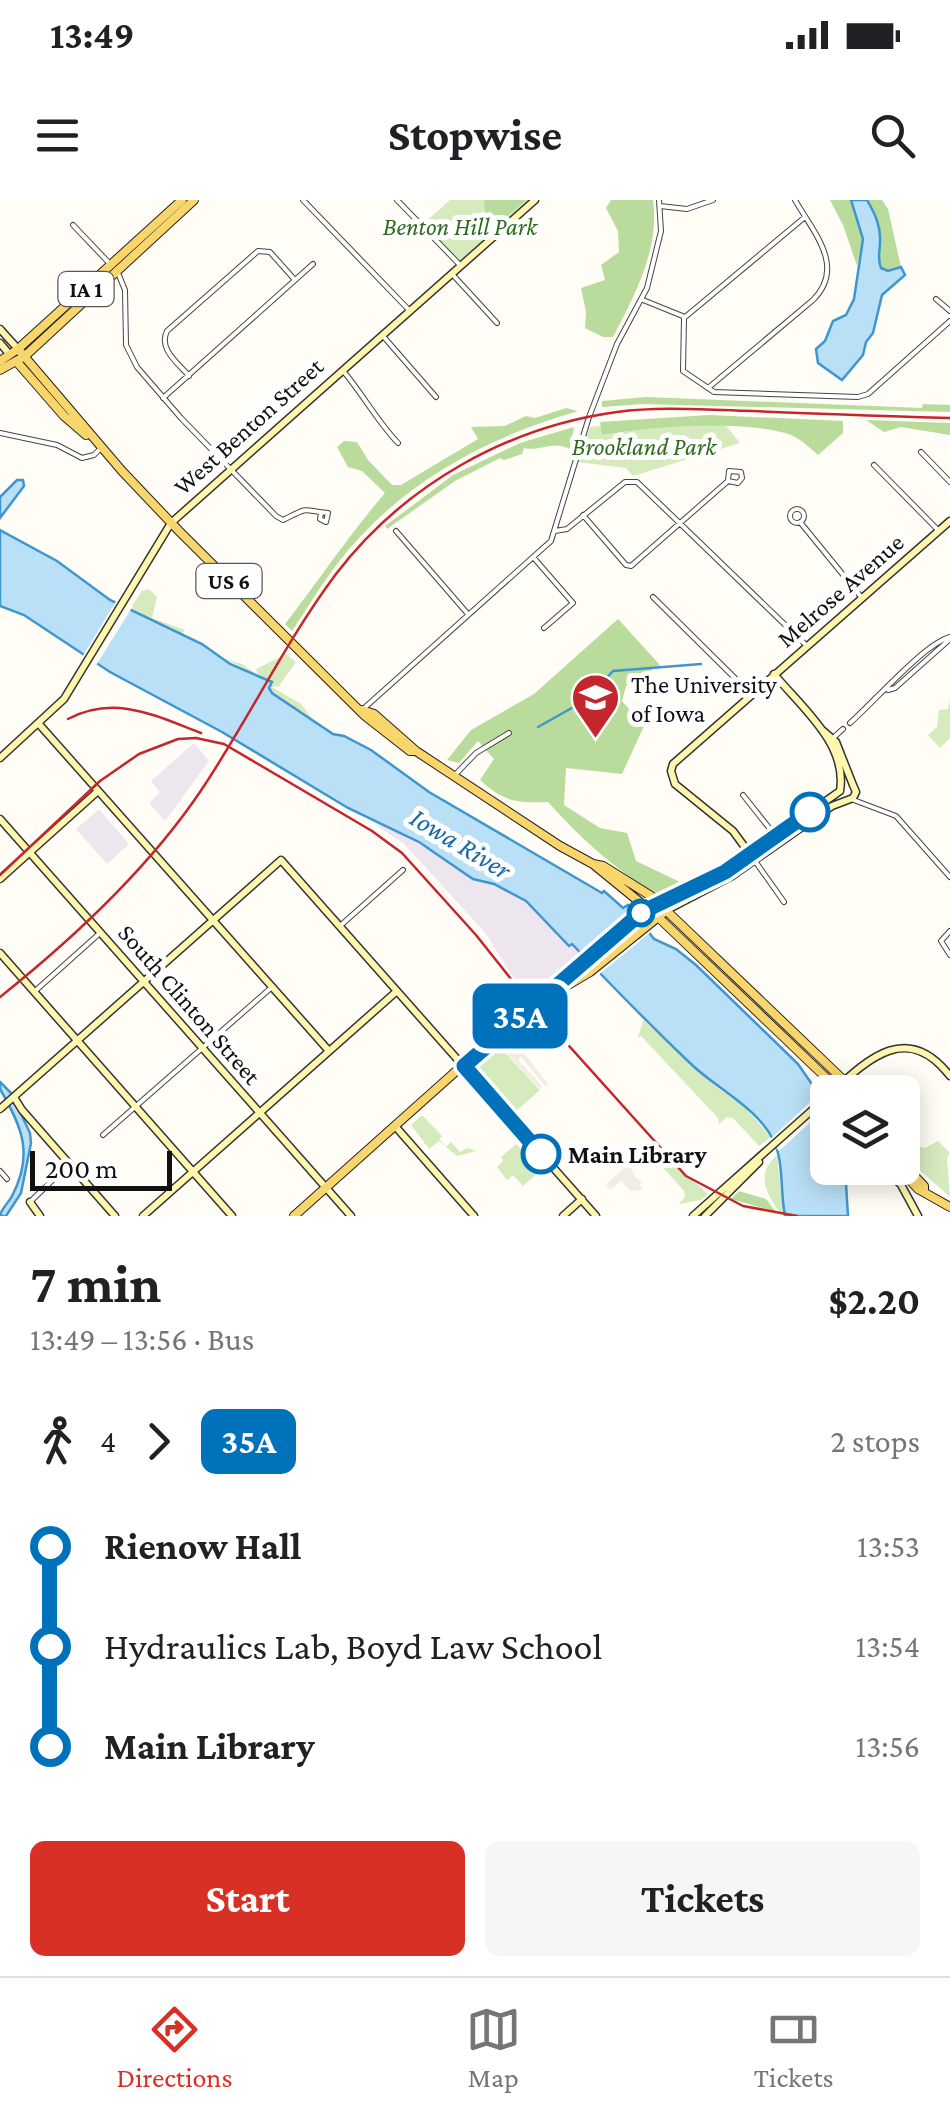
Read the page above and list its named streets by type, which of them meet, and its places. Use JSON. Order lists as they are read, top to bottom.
{
  "streets": {
    "main road": ["IA 1", "US 6"],
    "street": ["West Benton Street", "Melrose Avenue", "South Clinton Street"]
  },
  "crossings": [
    ["IA 1", "US 6"],
    ["West Benton Street", "US 6"]
  ],
  "water": ["Iowa River"],
  "parks": ["Benton Hill Park", "Brookland Park"],
  "places": {
    "school or university": ["The University of Iowa"],
    "other": ["Main Library"]
  },
  "lines": ["bus line 35A"],
  "scale_bar": "200 m",
  "page": {
    "status": "13:49",
    "header": "Stopwise",
    "on_map": "35A",
    "scale": "200 m",
    "heading": ["7 min", "13:49 – 13:56 · Bus", "$2.20"],
    "legs": ["4", "35A", "2 stops"],
    "list": [
      {
        "name": "Rienow Hall",
        "value": "13:53"
      },
      {
        "name": "Hydraulics Lab, Boyd Law School",
        "value": "13:54"
      },
      {
        "name": "Main Library",
        "value": "13:56"
      }
    ],
    "buttons": ["Start", "Tickets"],
    "tabs": ["Directions", "Map", "Tickets"]
  }
}
